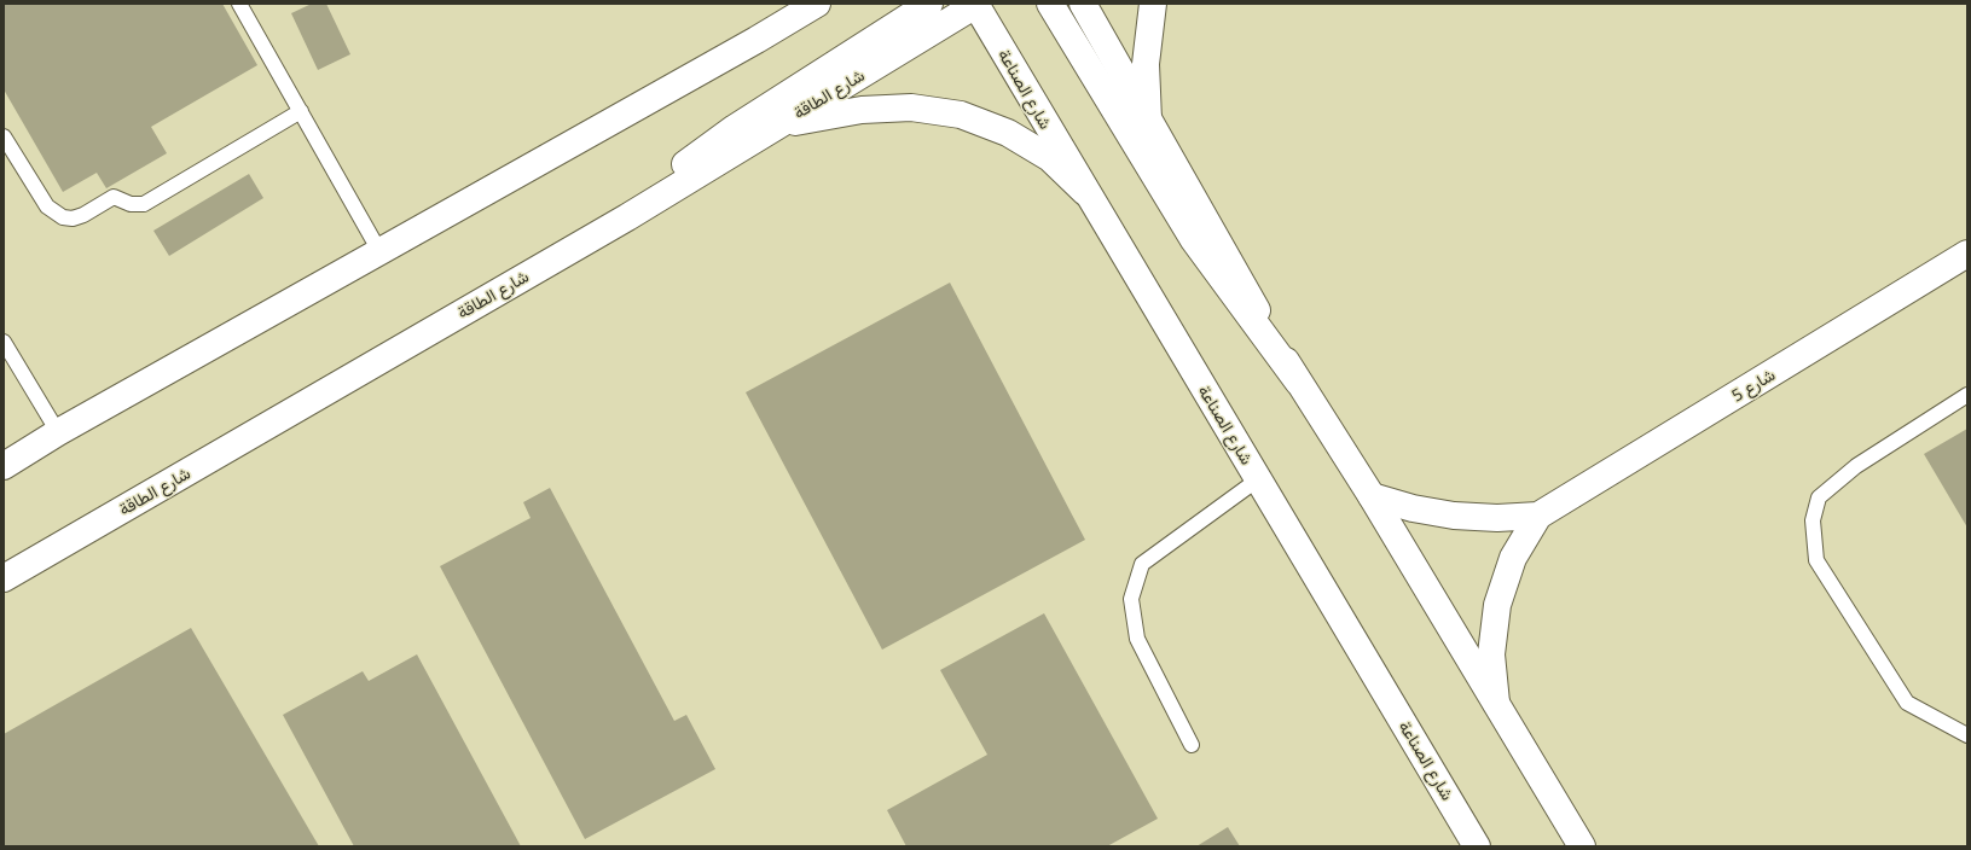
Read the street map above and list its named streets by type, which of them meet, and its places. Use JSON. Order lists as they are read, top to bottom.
{
  "streets": {
    "main road": ["شارع الصناعة", "شارع الطاقة", "شارع 5"]
  },
  "crossings": [
    ["شارع الصناعة", "شارع الطاقة"]
  ]
}
